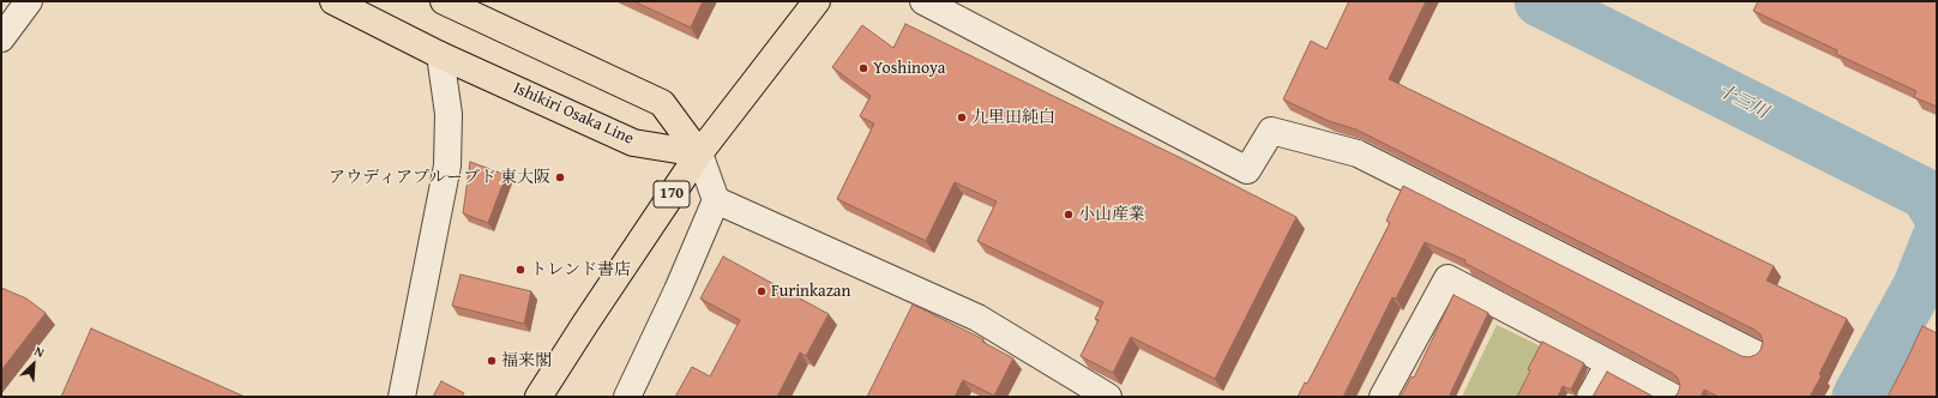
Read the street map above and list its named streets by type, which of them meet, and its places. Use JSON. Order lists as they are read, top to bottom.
{
  "streets": {
    "main road": ["Ishikiri Osaka Line", "170"]
  },
  "crossings": [
    ["Ishikiri Osaka Line", "170"]
  ],
  "water": ["十三川"],
  "places": [
    "Yoshinoya",
    "九里田純白",
    "アウディアプルーブド 東大阪",
    "小山産業",
    "トレンド書店",
    "Furinkazan",
    "福来閣"
  ],
  "north": "top right"
}
